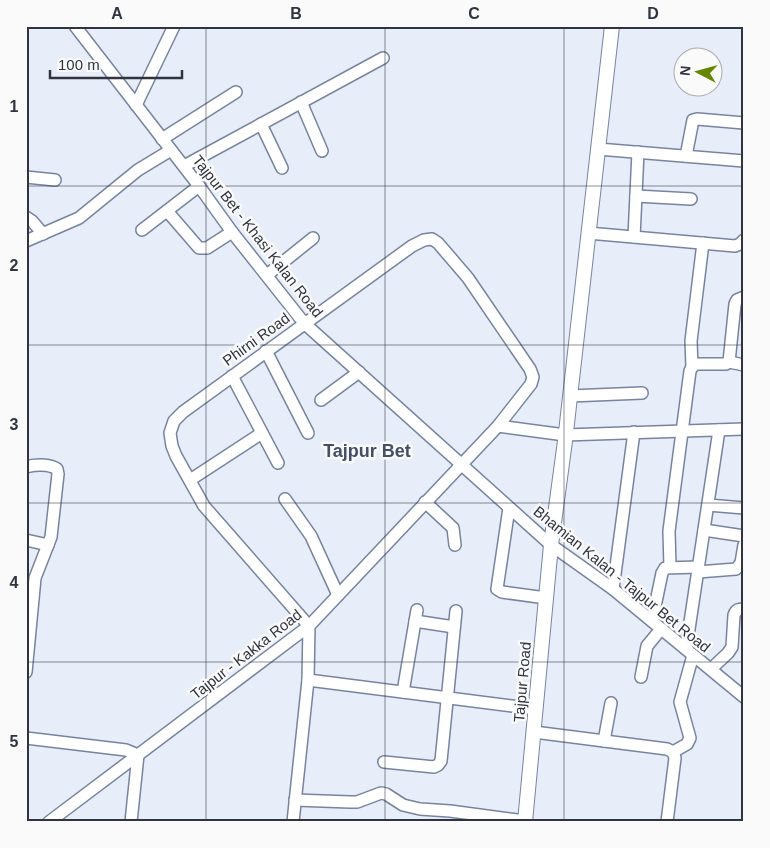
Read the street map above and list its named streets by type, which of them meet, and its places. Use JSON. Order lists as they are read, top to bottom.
{
  "streets": {
    "main road": ["Tajpur Road"],
    "street": [
      "Tajpur Bet - Khasi Kalan Road",
      "Phirni Road",
      "Bhamian Kalan - Tajpur Bet Road",
      "Tajpur - Kakka Road"
    ]
  },
  "crossings": [
    ["Tajpur Bet - Khasi Kalan Road", "Phirni Road"],
    ["Tajpur Bet - Khasi Kalan Road", "Bhamian Kalan - Tajpur Bet Road"],
    ["Tajpur Bet - Khasi Kalan Road", "Tajpur - Kakka Road"],
    ["Phirni Road", "Bhamian Kalan - Tajpur Bet Road"],
    ["Phirni Road", "Tajpur - Kakka Road"],
    ["Bhamian Kalan - Tajpur Bet Road", "Tajpur - Kakka Road"],
    ["Bhamian Kalan - Tajpur Bet Road", "Tajpur Road"]
  ],
  "districts": ["Tajpur Bet"],
  "scale_bar": "100 m",
  "north": "left",
  "grid": {
    "columns": [
      "A",
      "B",
      "C",
      "D"
    ],
    "rows": [
      "1",
      "2",
      "3",
      "4",
      "5"
    ]
  }
}
